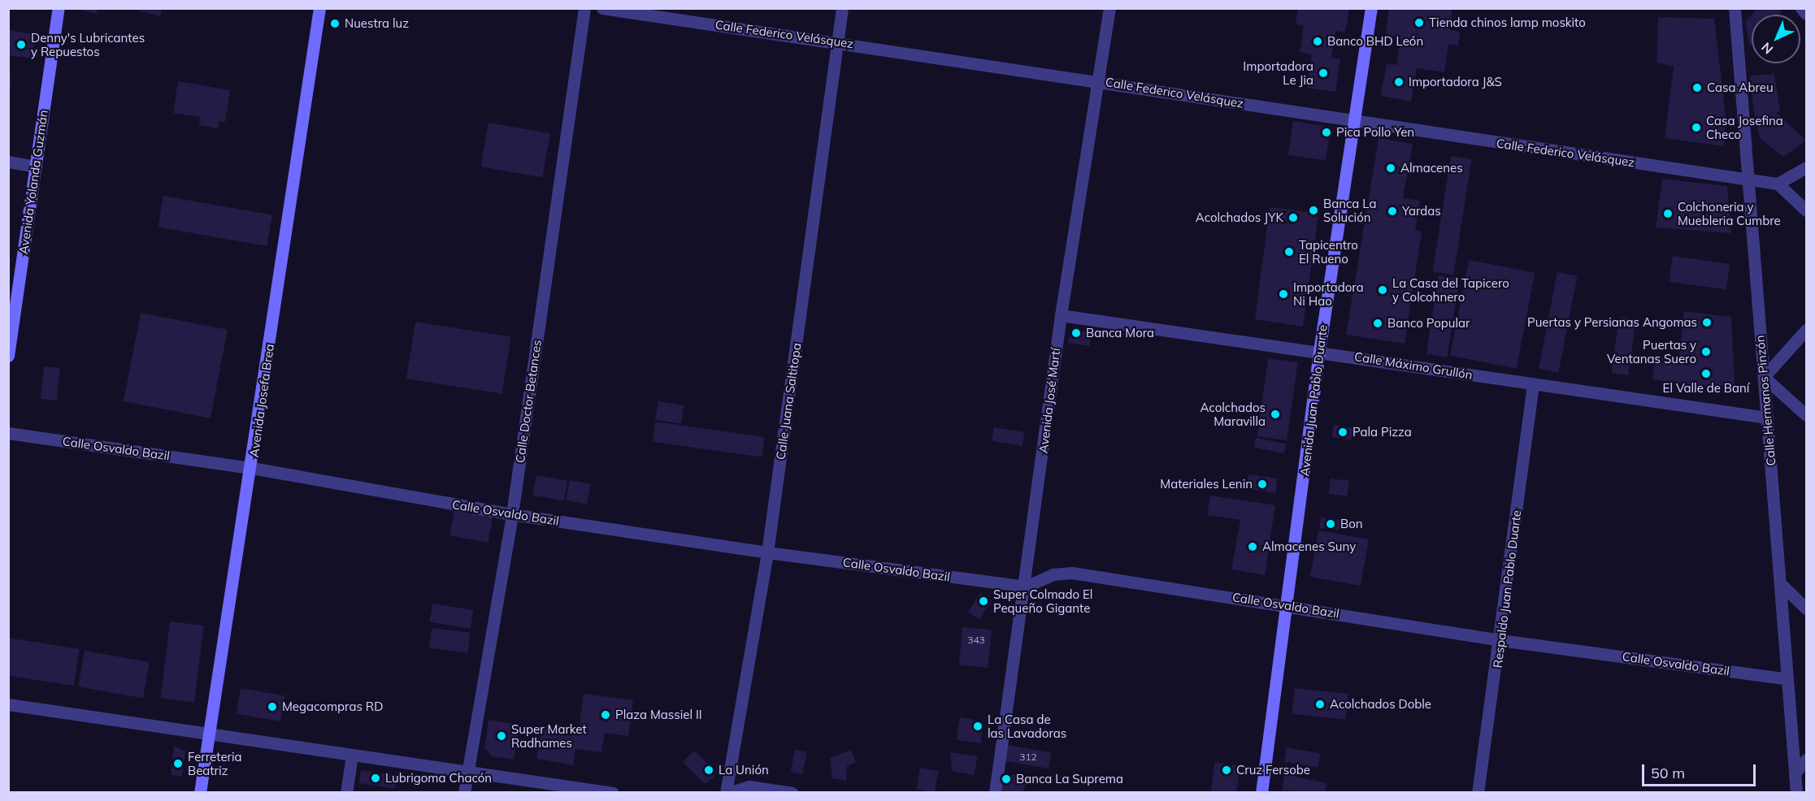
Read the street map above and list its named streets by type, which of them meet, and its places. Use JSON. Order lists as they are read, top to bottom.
{
  "streets": {
    "main road": ["Avenida Yolanda Guzmán", "Avenida Josefa Brea", "Avenida Juan Pablo Duarte"],
    "street": [
      "Calle Federico Velásquez",
      "Calle Máximo Grullón",
      "Avenida José Martí",
      "Calle Hermanos Pinzón",
      "Calle Doctor Betances",
      "Calle Juana Saltitopa",
      "Calle Osvaldo Bazil",
      "Respaldo Juan Pablo Duarte"
    ]
  },
  "crossings": [
    ["Calle Federico Velásquez", "Avenida José Martí"],
    ["Calle Federico Velásquez", "Avenida Juan Pablo Duarte"],
    ["Calle Federico Velásquez", "Calle Hermanos Pinzón"],
    ["Calle Federico Velásquez", "Calle Juana Saltitopa"],
    ["Calle Máximo Grullón", "Avenida José Martí"],
    ["Calle Máximo Grullón", "Avenida Juan Pablo Duarte"],
    ["Calle Máximo Grullón", "Calle Hermanos Pinzón"],
    ["Calle Máximo Grullón", "Respaldo Juan Pablo Duarte"],
    ["Avenida Josefa Brea", "Calle Osvaldo Bazil"],
    ["Avenida José Martí", "Calle Osvaldo Bazil"],
    ["Avenida Juan Pablo Duarte", "Calle Osvaldo Bazil"],
    ["Calle Hermanos Pinzón", "Calle Osvaldo Bazil"],
    ["Calle Doctor Betances", "Calle Osvaldo Bazil"],
    ["Calle Juana Saltitopa", "Calle Osvaldo Bazil"],
    ["Calle Osvaldo Bazil", "Respaldo Juan Pablo Duarte"]
  ],
  "places": [
    "Tienda chinos lamp moskito",
    "Nuestra luz",
    "Banco BHD León",
    "Denny's Lubricantes y Repuestos",
    "Importadora Le Jia",
    "Importadora J&S",
    "Casa Abreu",
    "Casa Josefina Checo",
    "Pica Pollo Yen",
    "Almacenes",
    "Banca La Solución",
    "Yardas",
    "Colchoneria y Muebleria Cumbre",
    "Acolchados JYK",
    "Tapicentro El Rueno",
    "La Casa del Tapicero y Colcohnero",
    "Importadora Ni Hao",
    "Puertas y Persianas Angomas",
    "Banco Popular",
    "Banca Mora",
    "Puertas y Ventanas Suero",
    "El Valle de Baní",
    "Acolchados Maravilla",
    "Pala Pizza",
    "Materiales Lenin",
    "Bon",
    "Almacenes Suny",
    "Super Colmado El Pequeño Gigante",
    "Acolchados Doble",
    "Megacompras RD",
    "Plaza Massiel II",
    "La Casa de las Lavadoras",
    "Super Market Radhames",
    "Ferreteria Beatriz",
    "La Unión",
    "Cruz Fersobe",
    "Lubrigoma Chacón",
    "Banca La Suprema"
  ],
  "house_numbers": ["343", "312"],
  "scale_bar": "50 m",
  "north": "bottom left"
}
